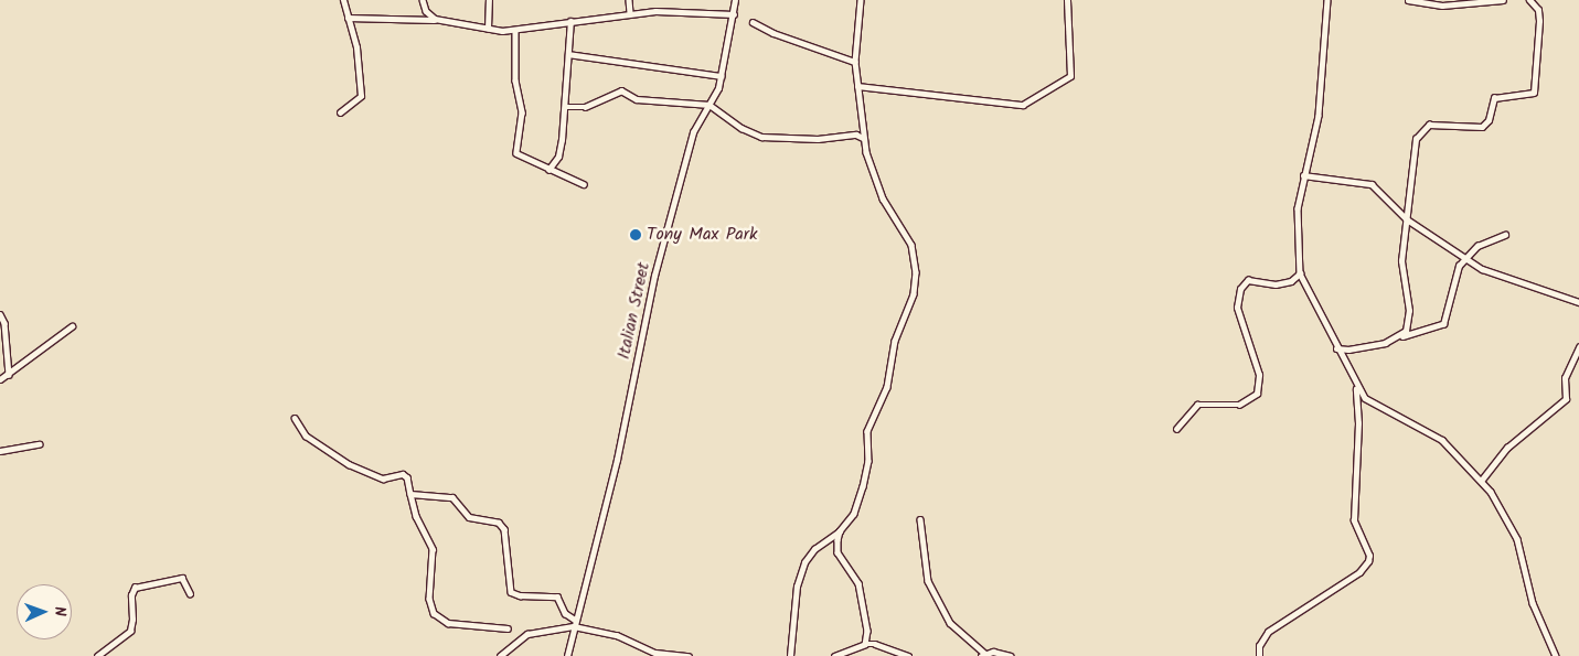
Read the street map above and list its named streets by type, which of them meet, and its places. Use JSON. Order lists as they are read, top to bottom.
{
  "streets": {
    "street": ["Italian Street"]
  },
  "places": ["Tony Max Park"],
  "north": "right"
}
